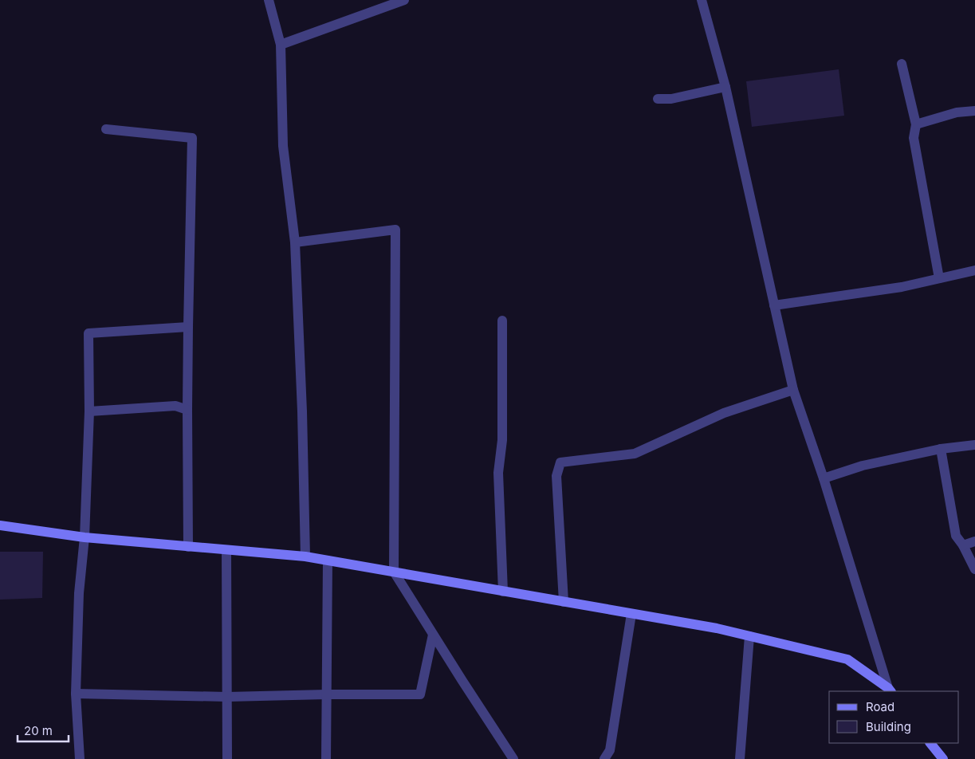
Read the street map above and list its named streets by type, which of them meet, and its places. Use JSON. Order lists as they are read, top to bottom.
{
  "legend": ["Road", "Building"],
  "scale_bar": "20 m"
}
